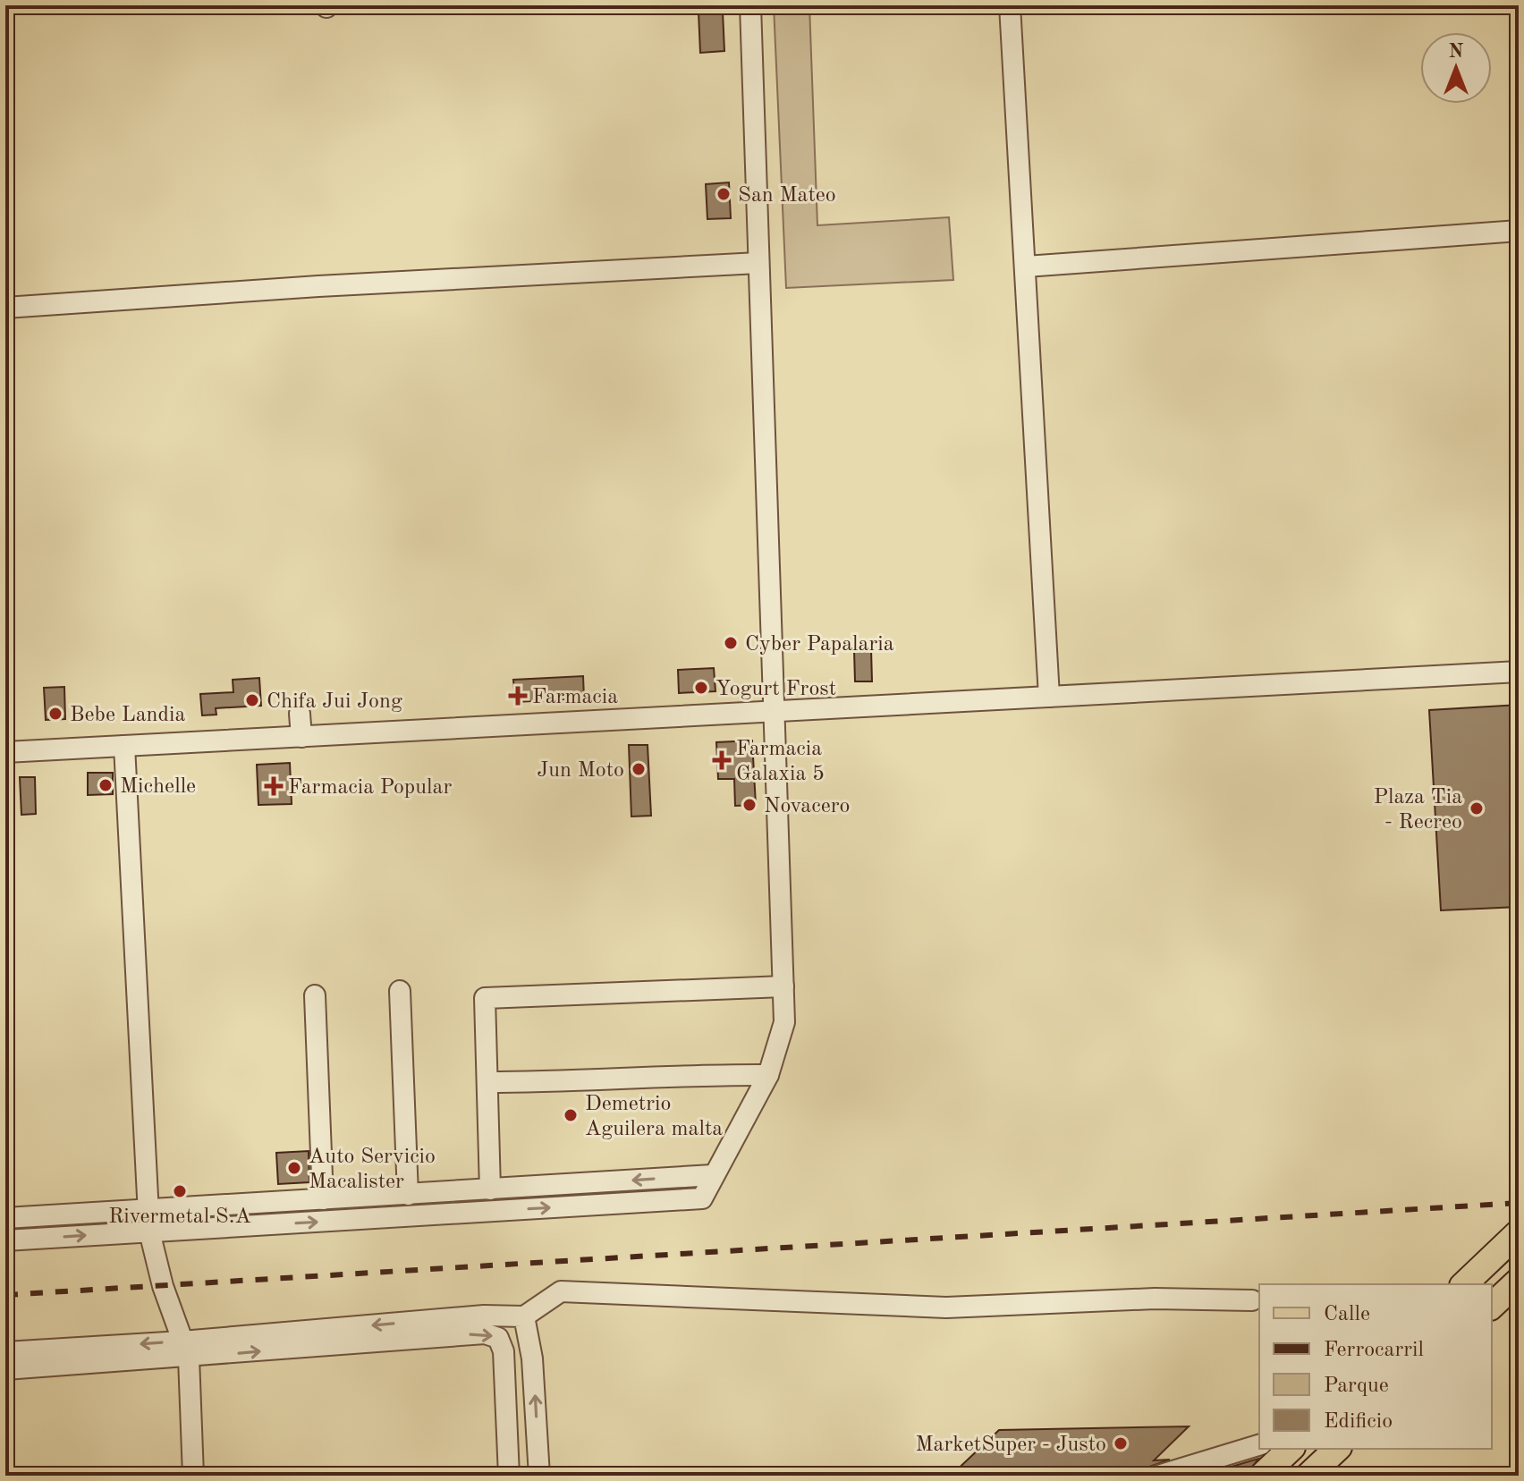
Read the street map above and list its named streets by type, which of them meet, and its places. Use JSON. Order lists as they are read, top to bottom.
{
  "places": {
    "other": [
      "San Mateo",
      "Cyber Papalaria",
      "Yogurt Frost",
      "Chifa Jui Jong",
      "Bebe Landia",
      "Jun Moto",
      "Michelle",
      "Novacero",
      "Plaza Tia - Recreo",
      "Demetrio Aguilera malta",
      "Auto Servicio Macalister",
      "Rivermetal S.A",
      "MarketSuper - Justo"
    ],
    "health": ["Farmacia", "Farmacia Galaxia 5", "Farmacia Popular"]
  },
  "legend": [
    "Calle",
    "Ferrocarril",
    "Parque",
    "Edificio"
  ],
  "north": "top"
}
